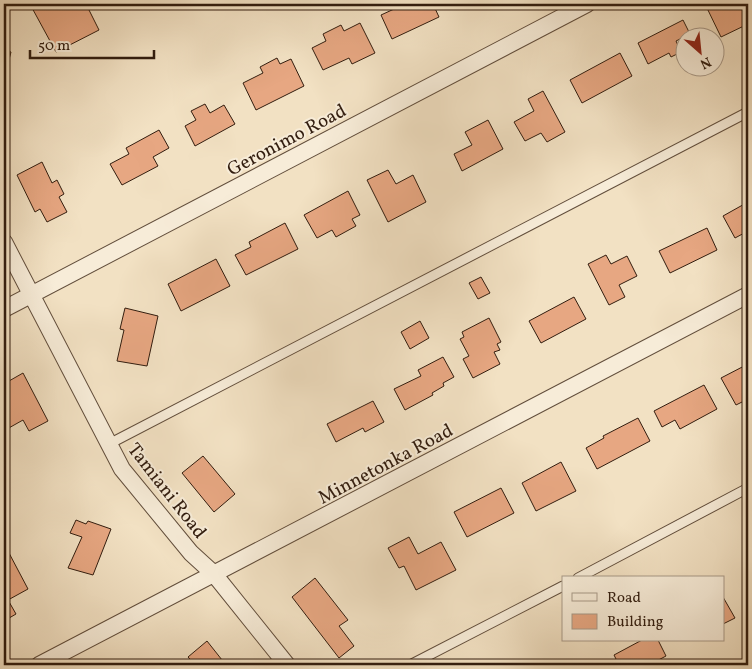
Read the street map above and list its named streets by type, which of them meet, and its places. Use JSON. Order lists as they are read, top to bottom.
{
  "streets": {
    "street": ["Geronimo Road", "Minnetonka Road", "Tamiani Road"]
  },
  "crossings": [
    ["Geronimo Road", "Tamiani Road"],
    ["Minnetonka Road", "Tamiani Road"]
  ],
  "legend": ["Road", "Building"],
  "scale_bar": "50 m",
  "north": "bottom right"
}
